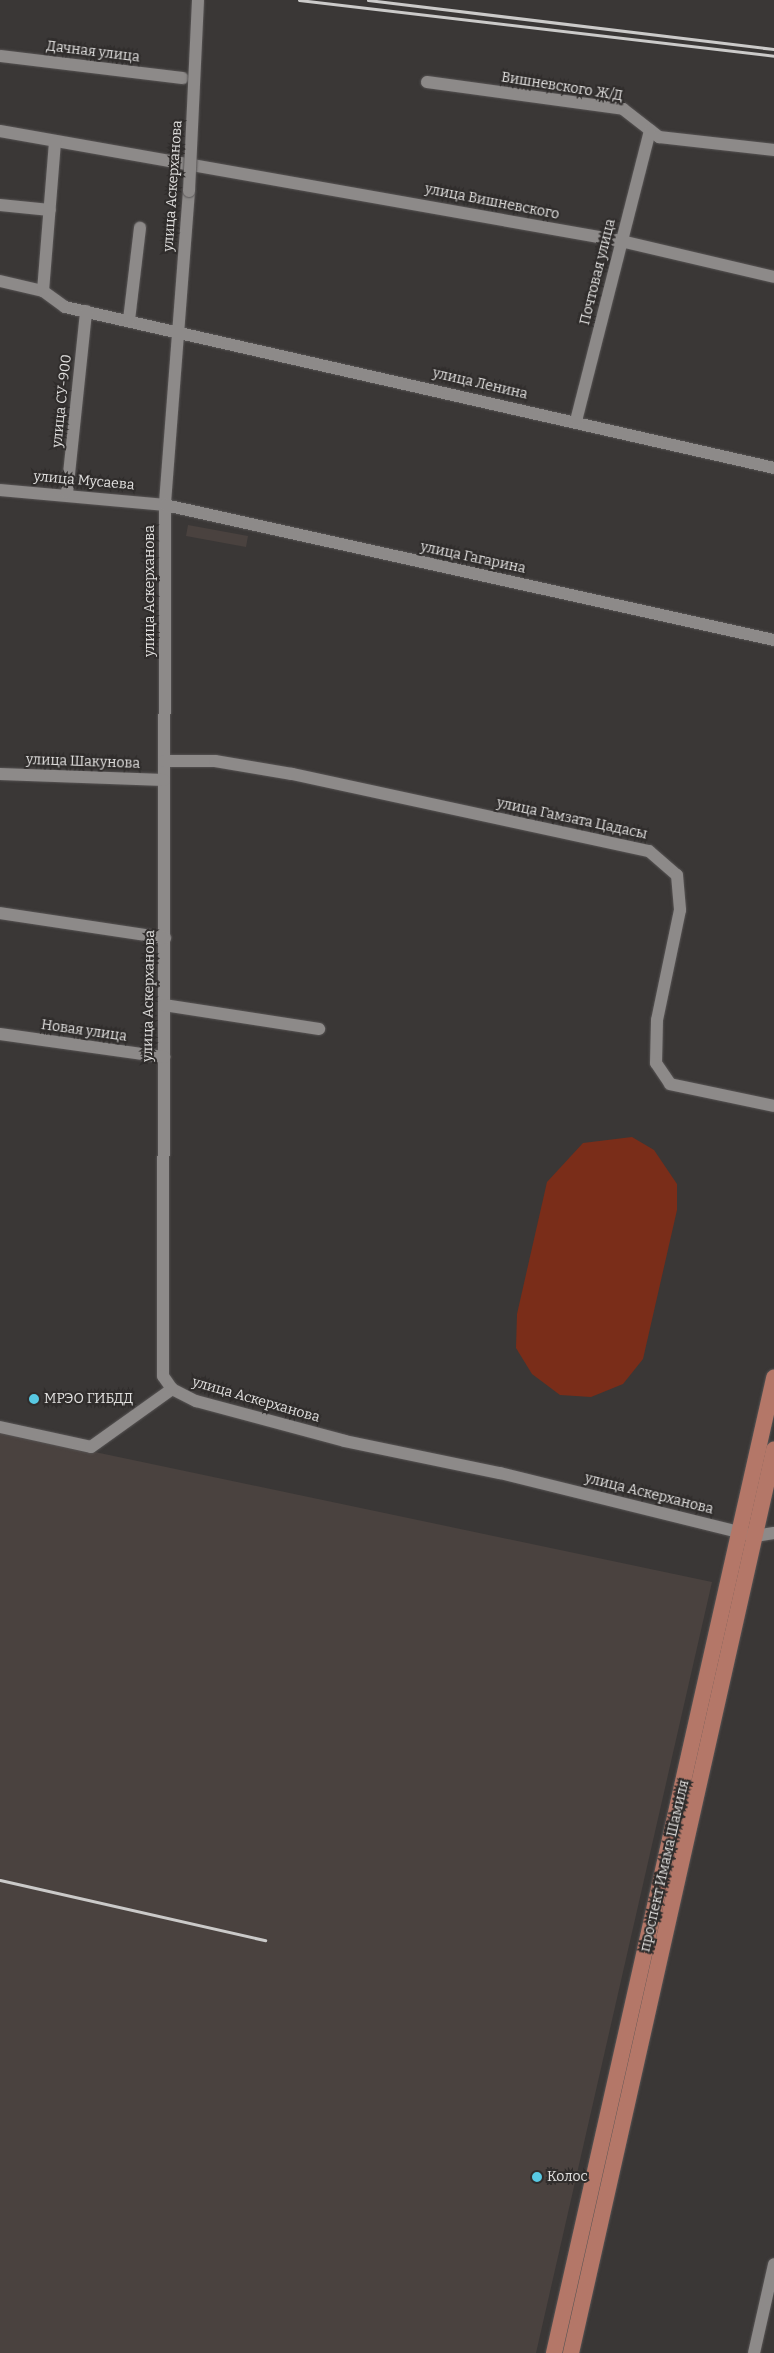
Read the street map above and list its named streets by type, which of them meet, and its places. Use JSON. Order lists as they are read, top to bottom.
{
  "streets": {
    "main road": ["проспект Имама Шамиля"],
    "street": [
      "Дачная улица",
      "Вишневского Ж/Д",
      "улица Аскерханова",
      "улица Вишневского",
      "Почтовая улица",
      "улица Ленина",
      "улица СУ-900",
      "улица Мусаева",
      "улица Гагарина",
      "улица Шакунова",
      "улица Гамзата Цадасы",
      "Новая улица"
    ]
  },
  "crossings": [
    ["Вишневского Ж/Д", "Почтовая улица"],
    ["улица Аскерханова", "улица Ленина"],
    ["улица Аскерханова", "улица Мусаева"],
    ["улица Аскерханова", "улица Гагарина"],
    ["улица Аскерханова", "улица Шакунова"],
    ["улица Аскерханова", "улица Гамзата Цадасы"],
    ["улица Аскерханова", "Новая улица"],
    ["улица Аскерханова", "проспект Имама Шамиля"],
    ["улица Вишневского", "Почтовая улица"],
    ["Почтовая улица", "улица Ленина"],
    ["улица Ленина", "улица СУ-900"],
    ["улица СУ-900", "улица Мусаева"],
    ["улица Мусаева", "улица Гагарина"]
  ],
  "places": ["МРЭО ГИБДД", "Колос"]
}
